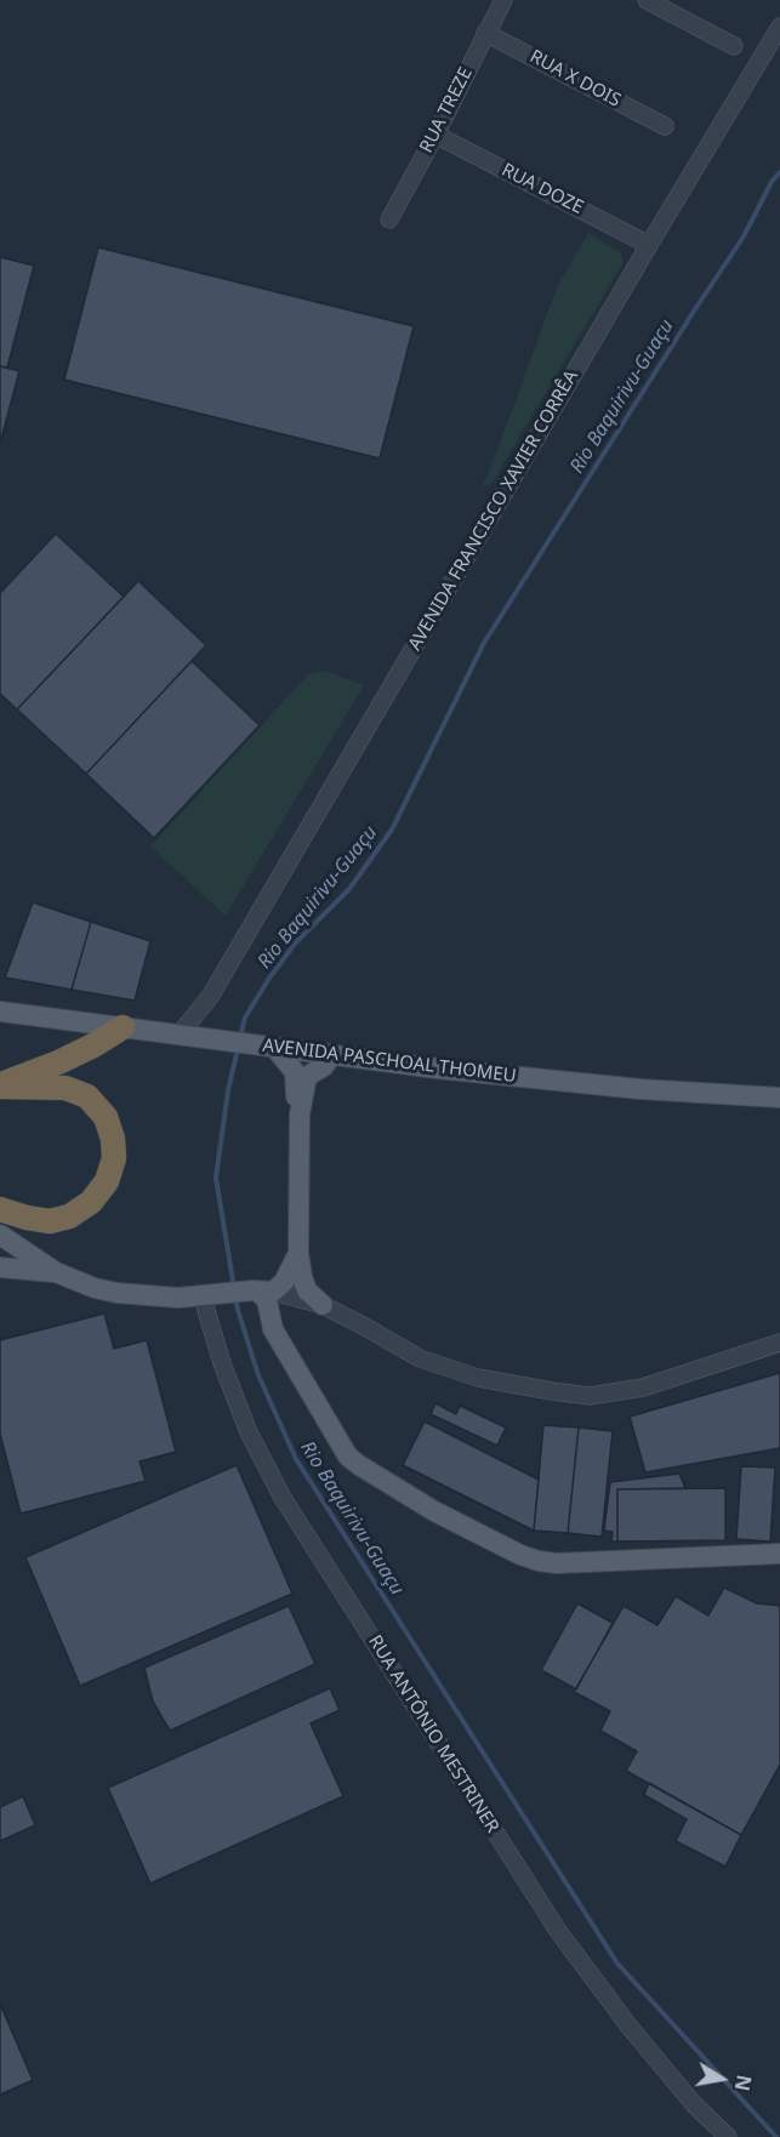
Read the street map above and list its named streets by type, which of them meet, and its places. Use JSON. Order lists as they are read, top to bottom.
{
  "streets": {
    "main road": ["AVENIDA PASCHOAL THOMEU"],
    "street": [
      "RUA X DOIS",
      "RUA TREZE",
      "RUA DOZE",
      "AVENIDA FRANCISCO XAVIER CORRÊA",
      "RUA ANTÔNIO MESTRINER"
    ]
  },
  "crossings": [
    ["RUA X DOIS", "RUA TREZE"],
    ["RUA TREZE", "RUA DOZE"],
    ["RUA DOZE", "AVENIDA FRANCISCO XAVIER CORRÊA"],
    ["AVENIDA FRANCISCO XAVIER CORRÊA", "AVENIDA PASCHOAL THOMEU"]
  ],
  "water": ["Rio Baquirivu-Guaçu"],
  "north": "right"
}
